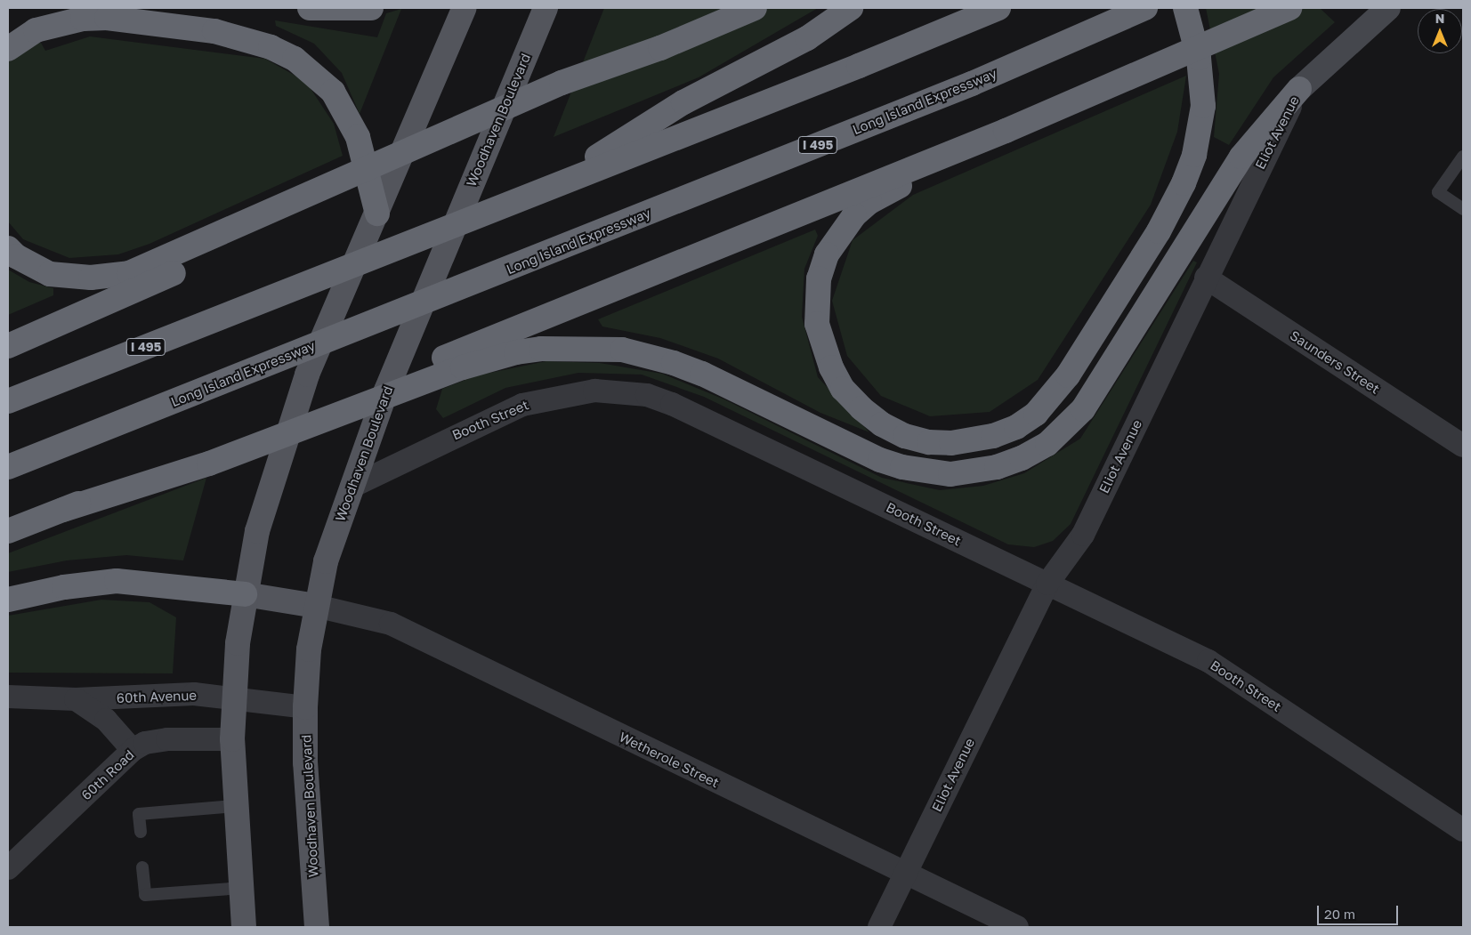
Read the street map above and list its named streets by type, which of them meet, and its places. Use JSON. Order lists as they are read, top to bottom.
{
  "streets": {
    "highway": ["Long Island Expressway", "I 495"],
    "main road": ["Woodhaven Boulevard", "Eliot Avenue"],
    "street": [
      "Saunders Street",
      "Booth Street",
      "60th Avenue",
      "Wetherole Street",
      "60th Road"
    ]
  },
  "crossings": [
    ["Woodhaven Boulevard", "Booth Street"],
    ["Woodhaven Boulevard", "60th Avenue"],
    ["Woodhaven Boulevard", "Wetherole Street"],
    ["Eliot Avenue", "Saunders Street"],
    ["Eliot Avenue", "Booth Street"],
    ["Eliot Avenue", "Wetherole Street"]
  ],
  "scale_bar": "20 m",
  "north": "top"
}
